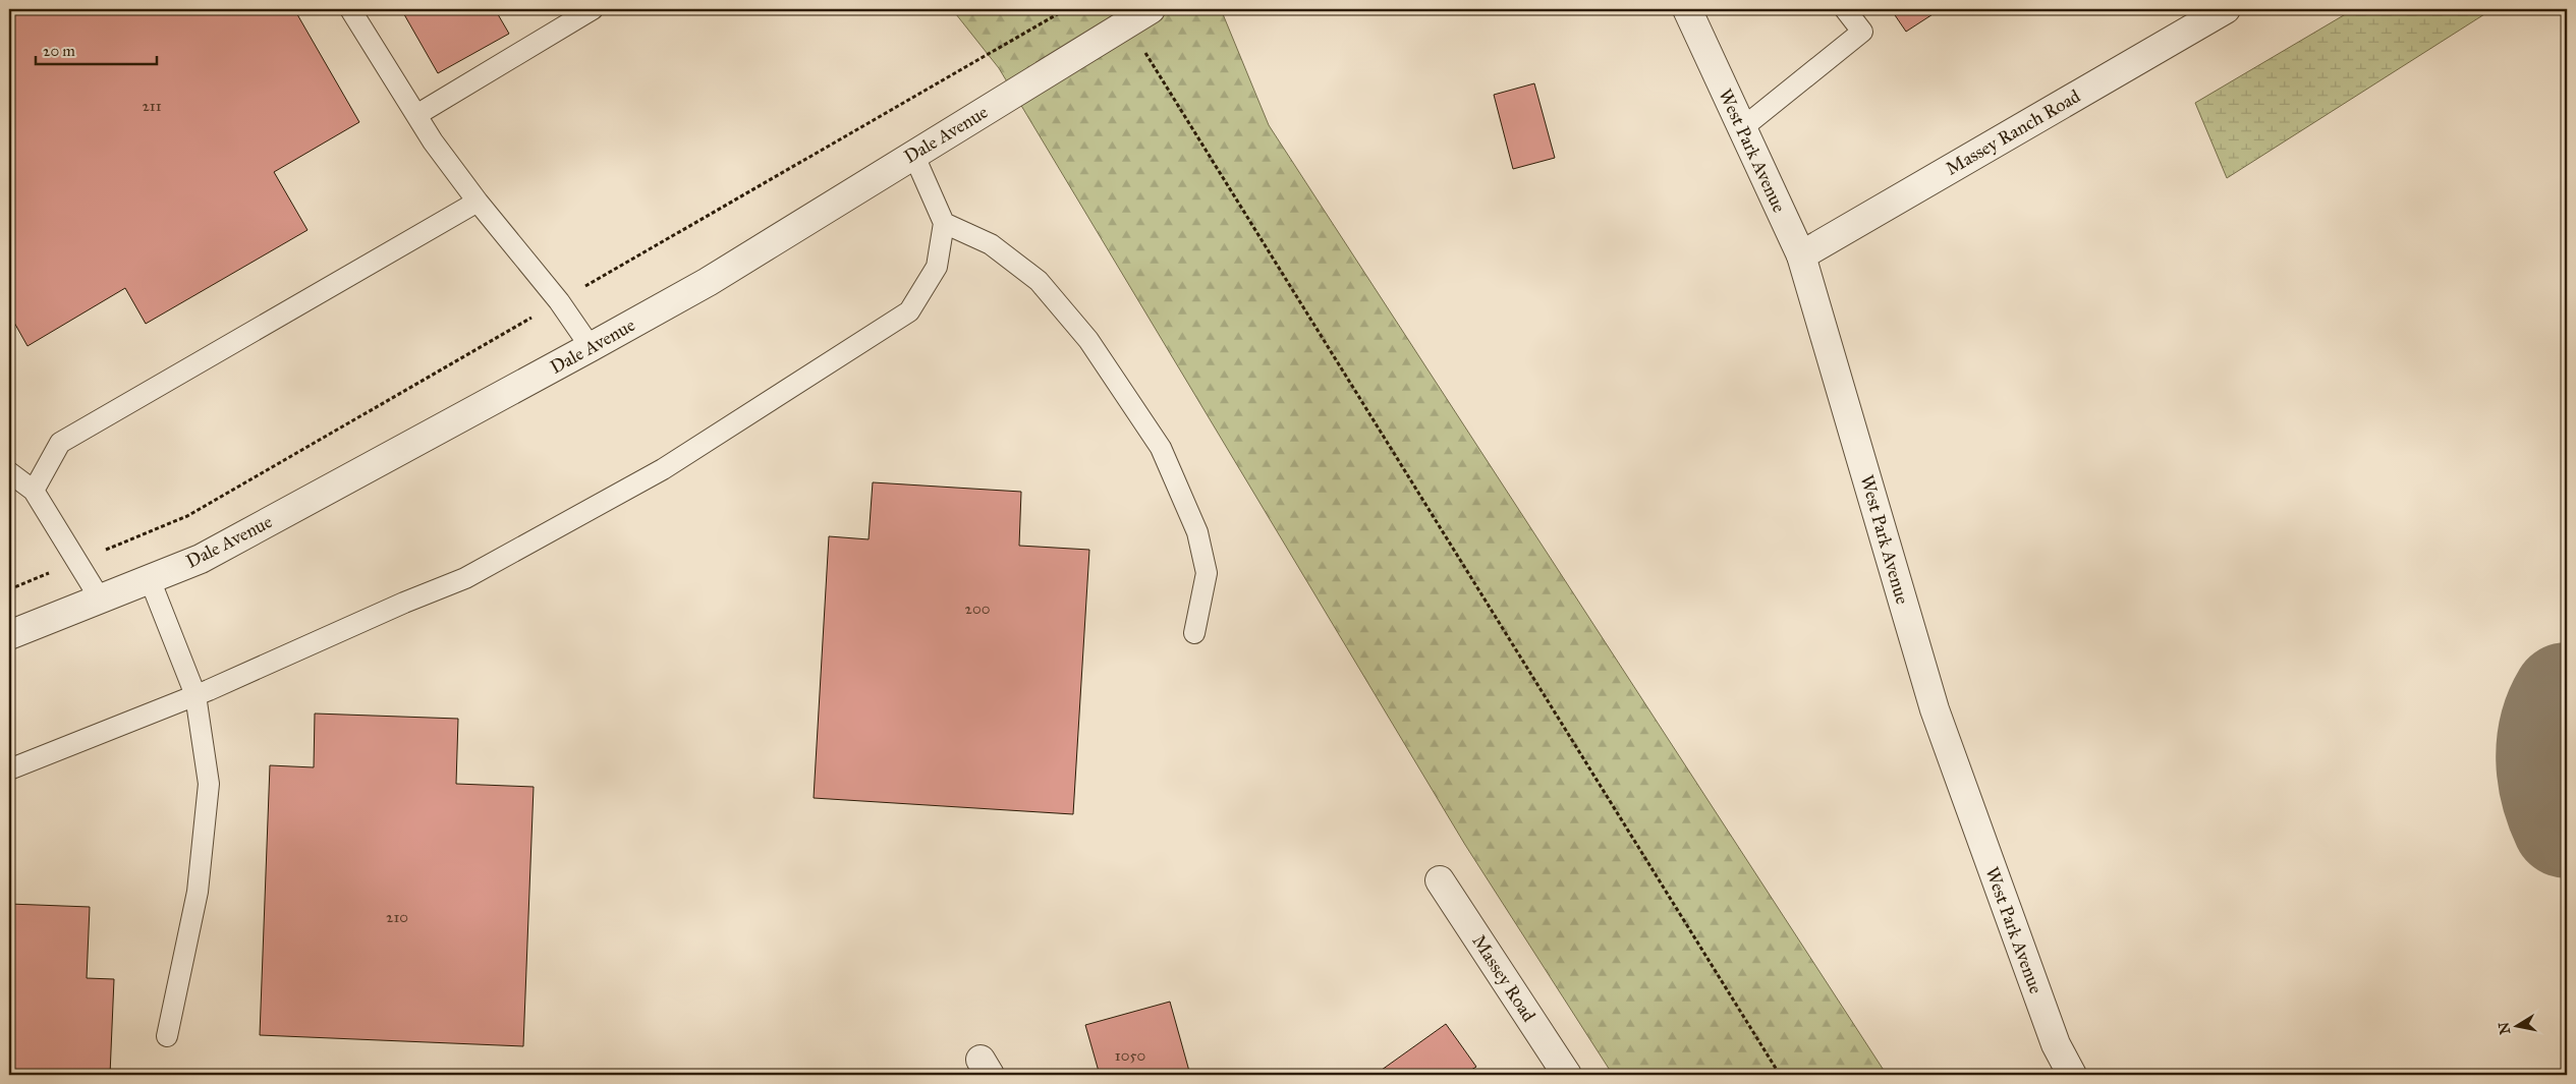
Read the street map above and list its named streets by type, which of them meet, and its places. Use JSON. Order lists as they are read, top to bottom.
{
  "streets": {
    "street": [
      "Massey Ranch Road",
      "Dale Avenue",
      "West Park Avenue",
      "Massey Road"
    ]
  },
  "crossings": [
    ["Massey Ranch Road", "West Park Avenue"]
  ],
  "house_numbers": [
    "211",
    "200",
    "210",
    "1050"
  ],
  "scale_bar": "20 m",
  "north": "left"
}
